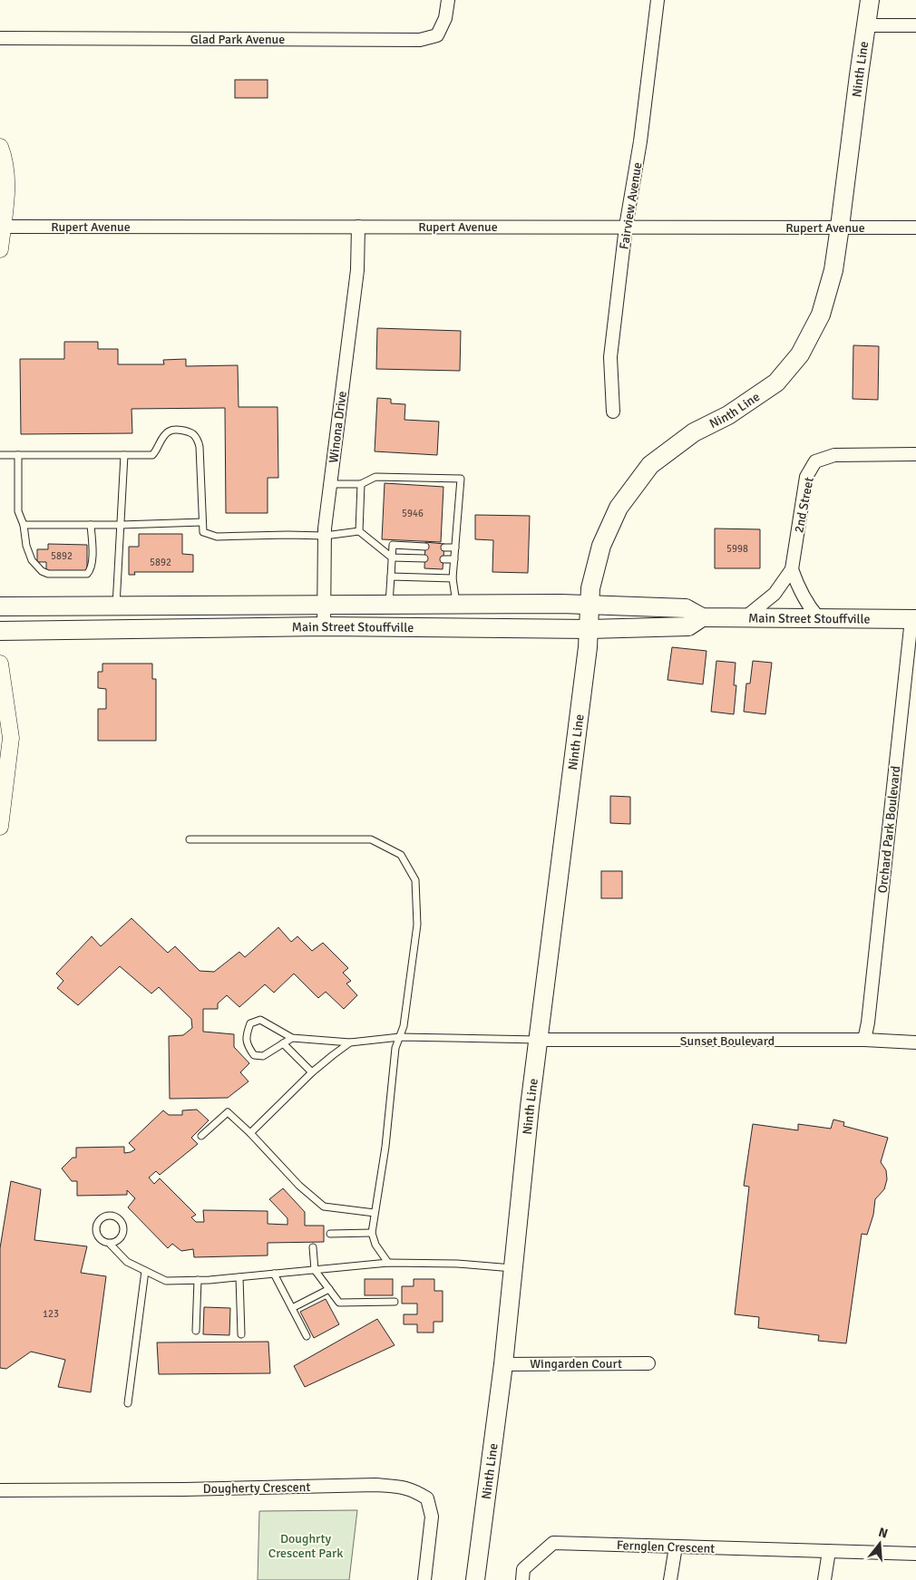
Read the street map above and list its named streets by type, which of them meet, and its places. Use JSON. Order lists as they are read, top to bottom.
{
  "streets": {
    "main road": ["Ninth Line", "Main Street Stouffville"],
    "street": [
      "Glad Park Avenue",
      "Fairview Avenue",
      "Rupert Avenue",
      "Winona Drive",
      "2nd Street",
      "Orchard Park Boulevard",
      "Sunset Boulevard",
      "Wingarden Court",
      "Dougherty Crescent",
      "Fernglen Crescent"
    ]
  },
  "crossings": [
    ["Ninth Line", "Rupert Avenue"],
    ["Ninth Line", "Main Street Stouffville"],
    ["Ninth Line", "Sunset Boulevard"],
    ["Ninth Line", "Wingarden Court"],
    ["Fairview Avenue", "Rupert Avenue"],
    ["Rupert Avenue", "Winona Drive"],
    ["Winona Drive", "Main Street Stouffville"],
    ["2nd Street", "Main Street Stouffville"],
    ["Main Street Stouffville", "Orchard Park Boulevard"],
    ["Orchard Park Boulevard", "Sunset Boulevard"]
  ],
  "parks": ["Doughrty Crescent Park"],
  "house_numbers": [
    "5946",
    "5998",
    "5892",
    "5892",
    "123"
  ],
  "north": "top"
}
